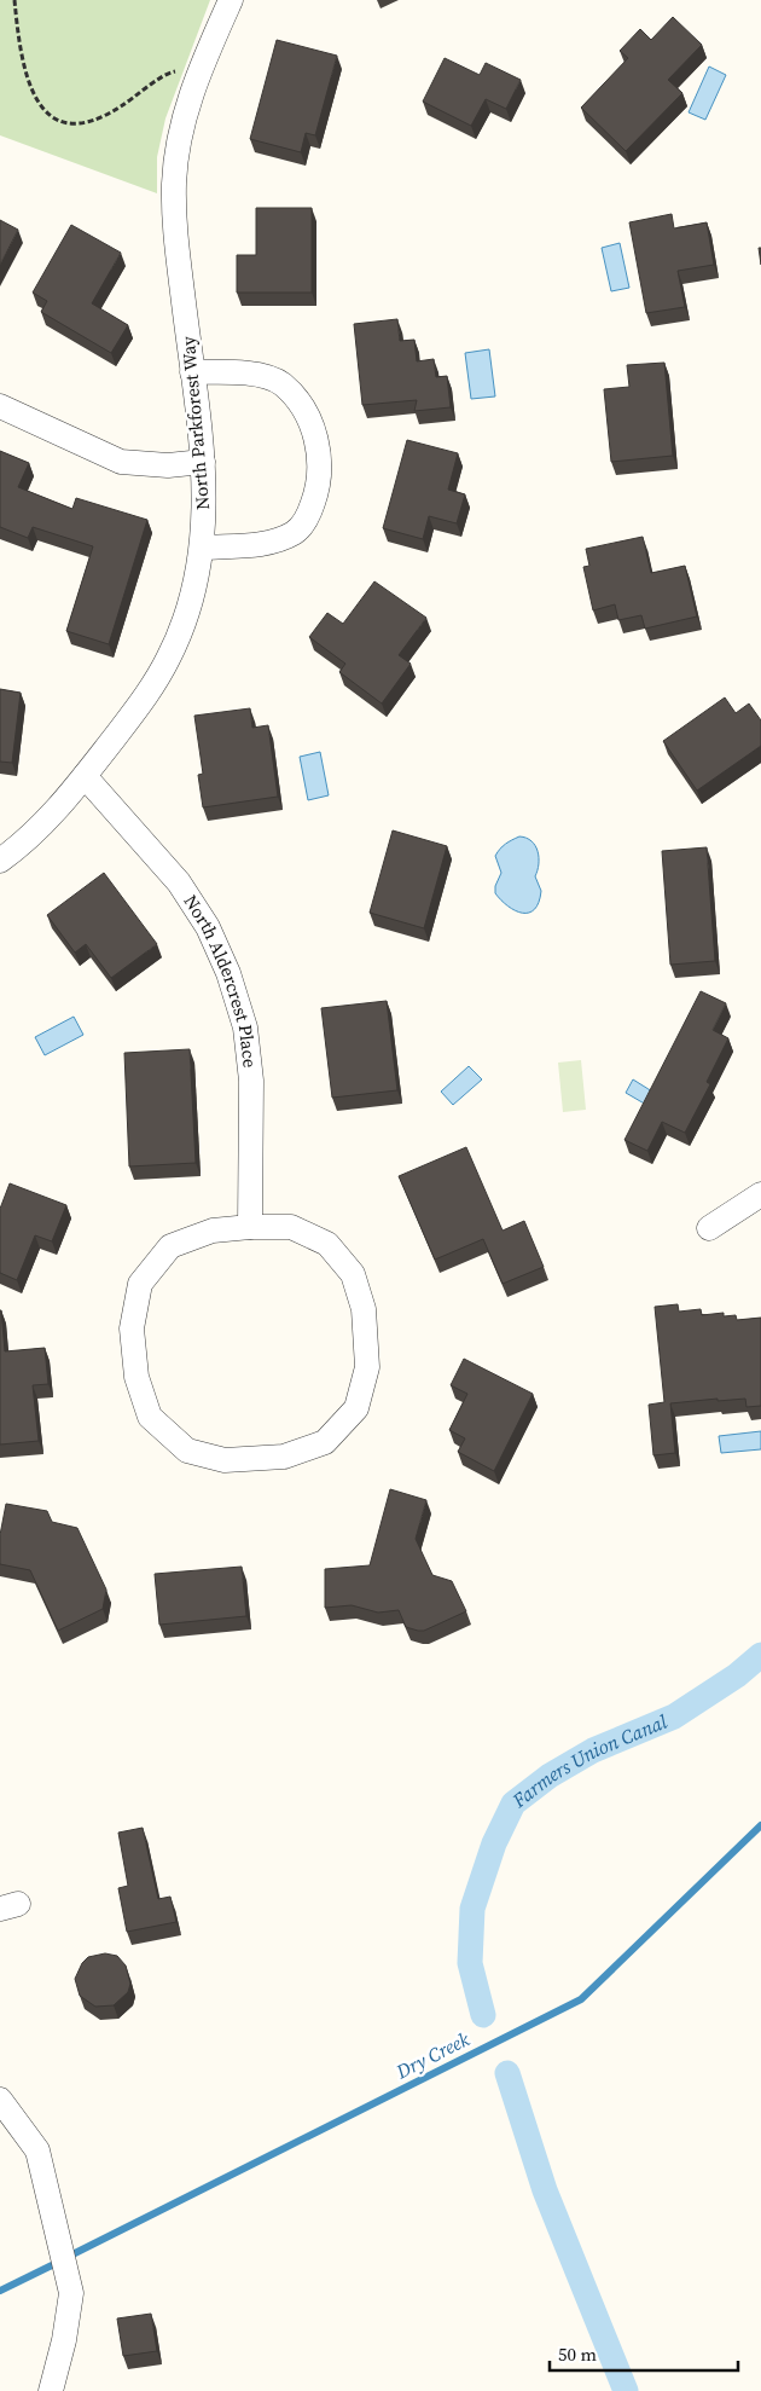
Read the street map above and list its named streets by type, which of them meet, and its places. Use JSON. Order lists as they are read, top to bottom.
{
  "streets": {
    "street": ["North Parkforest Way", "North Aldercrest Place"]
  },
  "crossings": [
    ["North Parkforest Way", "North Aldercrest Place"]
  ],
  "water": ["Farmers Union Canal", "Dry Creek"],
  "scale_bar": "50 m"
}
